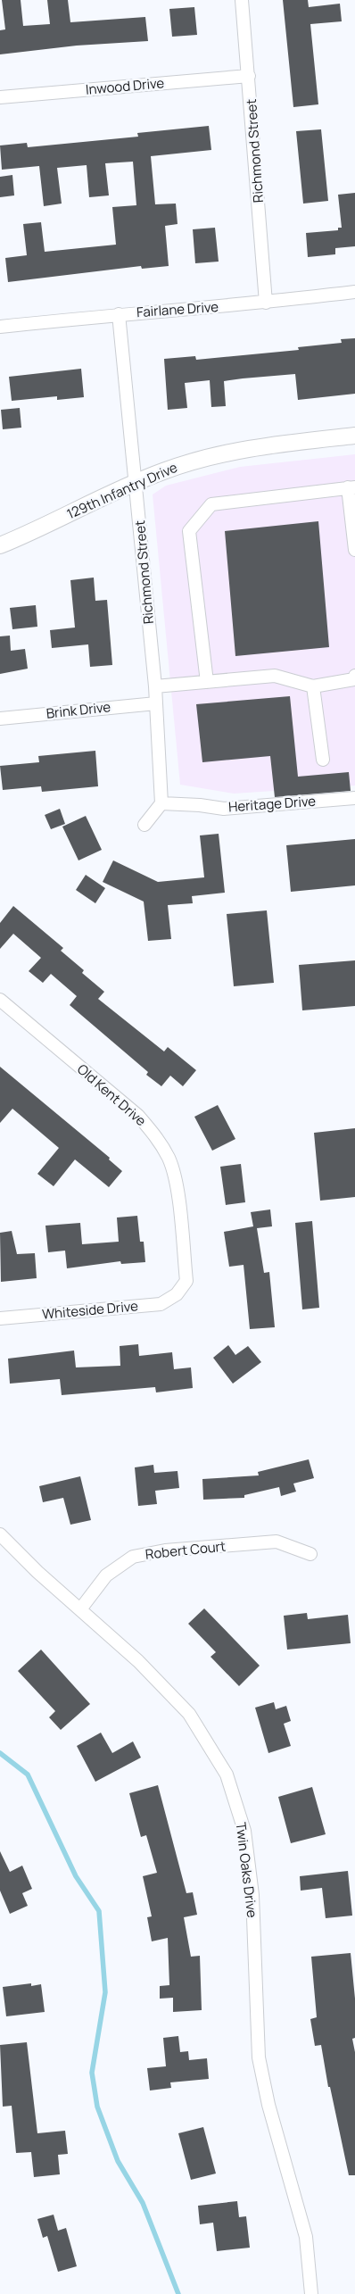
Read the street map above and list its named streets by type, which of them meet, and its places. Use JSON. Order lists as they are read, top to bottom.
{
  "streets": {
    "street": [
      "Inwood Drive",
      "Richmond Street",
      "Fairlane Drive",
      "129th Infantry Drive",
      "Brink Drive",
      "Heritage Drive",
      "Old Kent Drive",
      "Whiteside Drive",
      "Robert Court",
      "Twin Oaks Drive"
    ]
  },
  "crossings": [
    ["Inwood Drive", "Richmond Street"],
    ["Richmond Street", "Fairlane Drive"],
    ["Richmond Street", "129th Infantry Drive"],
    ["Richmond Street", "Brink Drive"],
    ["Richmond Street", "Heritage Drive"],
    ["Old Kent Drive", "Whiteside Drive"],
    ["Robert Court", "Twin Oaks Drive"]
  ]
}
